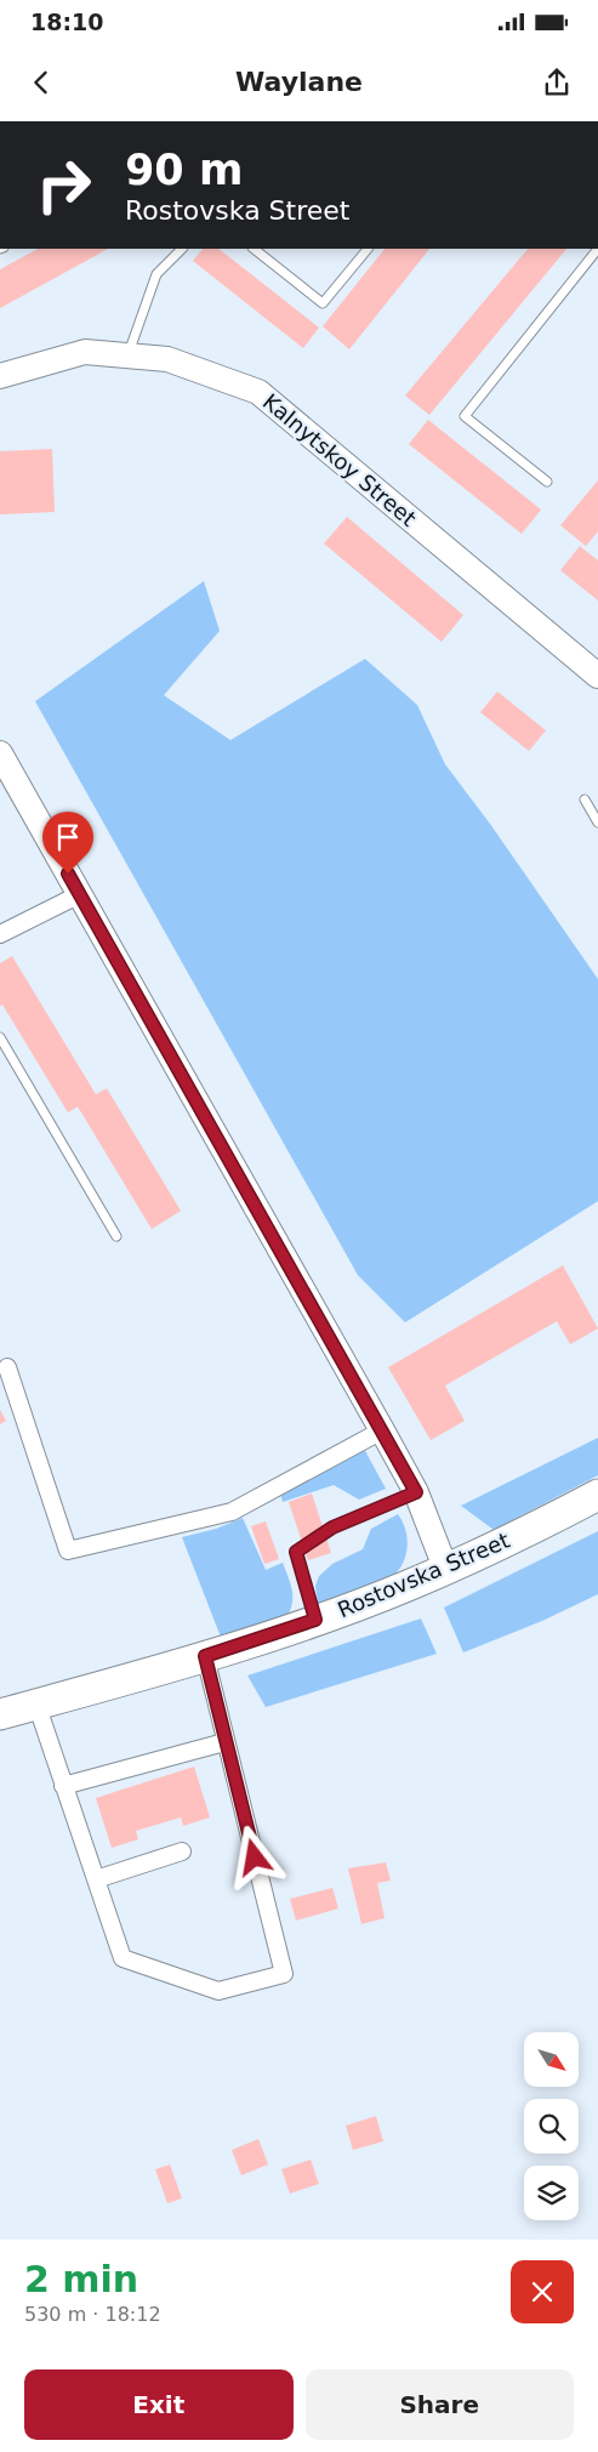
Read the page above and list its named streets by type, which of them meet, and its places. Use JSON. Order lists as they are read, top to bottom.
{
  "streets": {
    "highway": ["Rostovska Street"],
    "street": ["Kalnytskoy Street"]
  },
  "north": "bottom right",
  "page": {
    "status": "18:10",
    "header": "Waylane",
    "turn": ["90 m", "Rostovska Street"],
    "heading": ["2 min", "530 m · 18:12"],
    "buttons": ["Exit", "Share"]
  }
}
